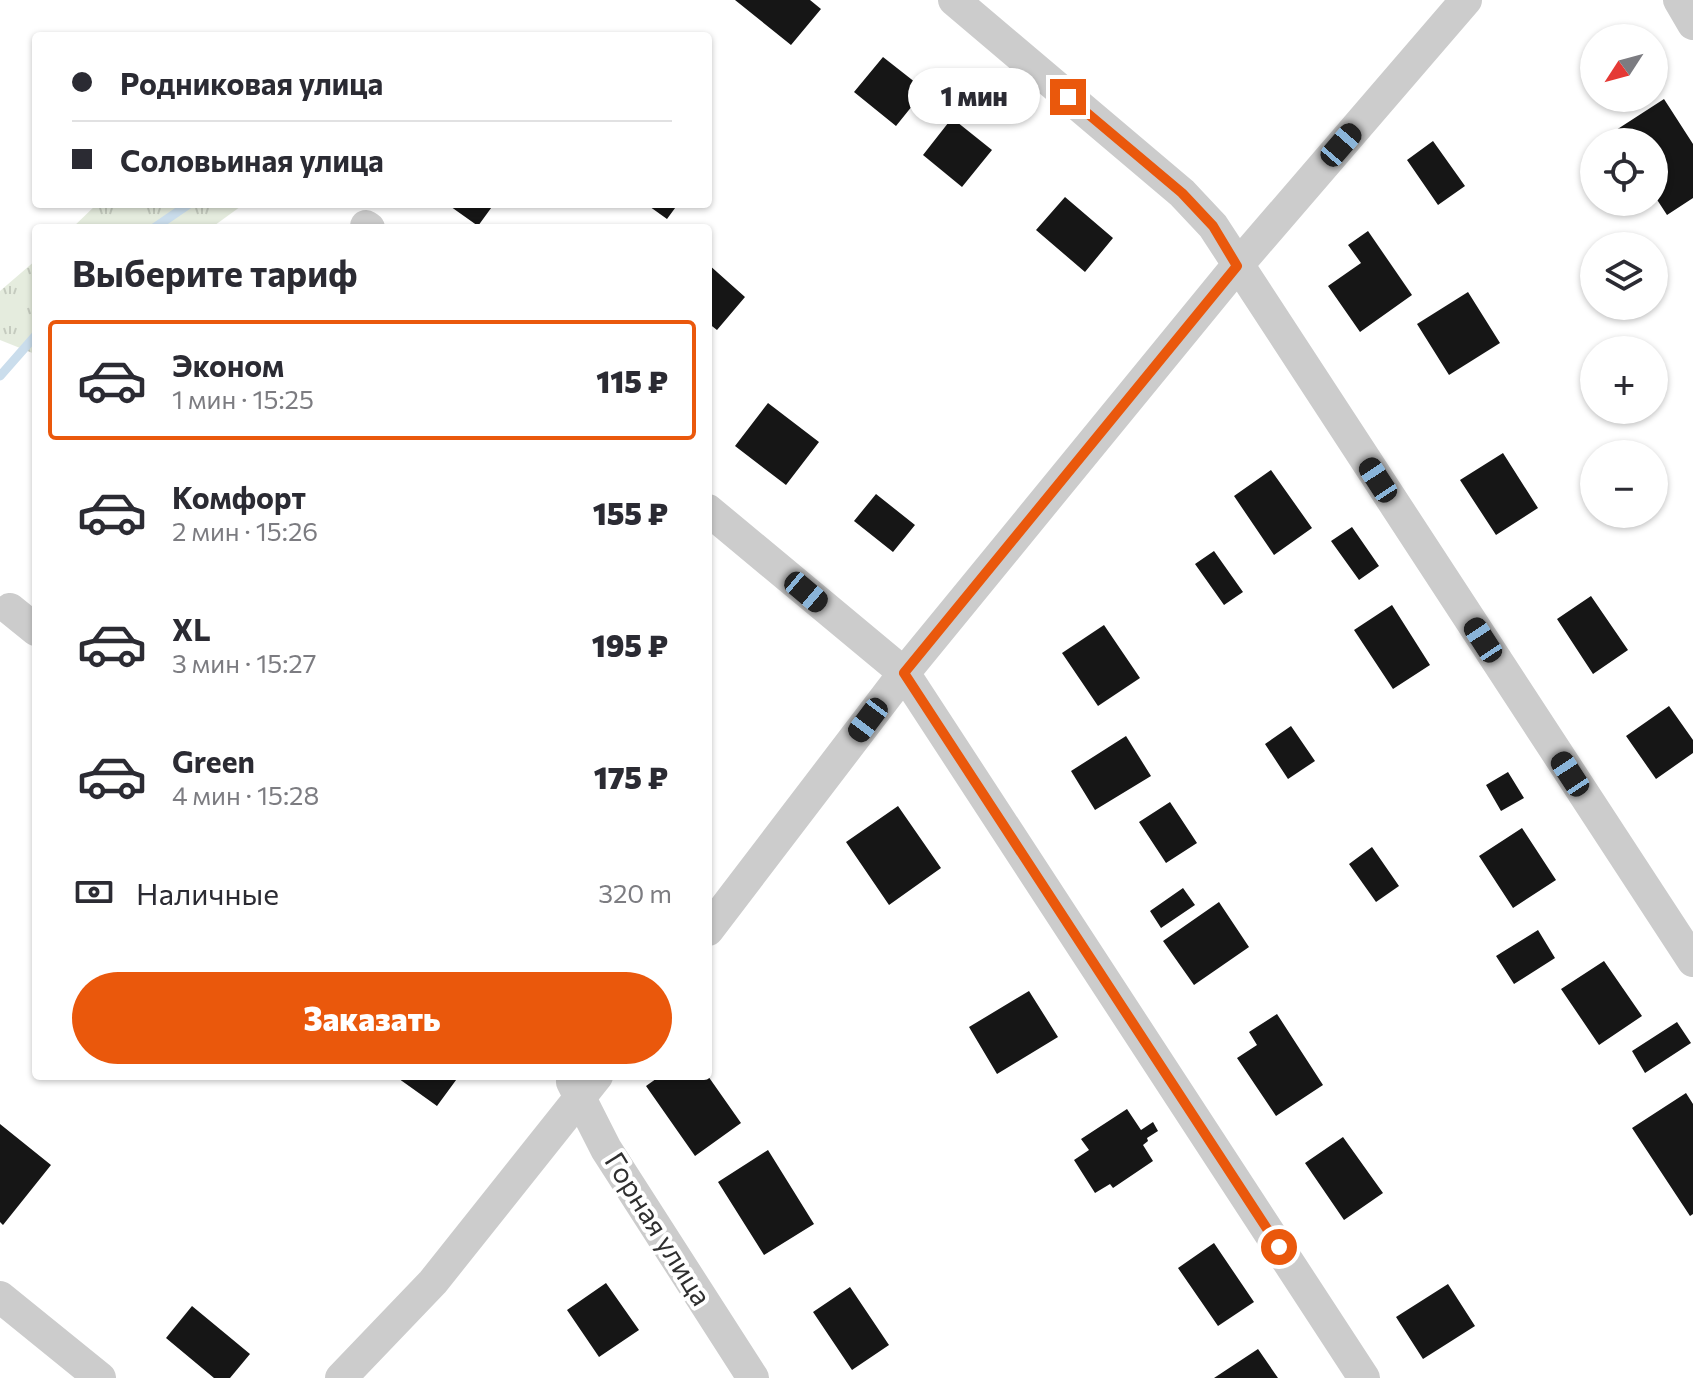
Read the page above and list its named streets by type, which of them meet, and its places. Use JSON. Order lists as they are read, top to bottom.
{
  "streets": {
    "street": ["Горная улица"]
  },
  "north": "bottom left",
  "page": {
    "map_buttons": ["+", "−"],
    "banner": ["Родниковая улица", "Соловьиная улица"],
    "bubble": "1 мин",
    "heading": "Выберите тариф",
    "list": [
      {
        "name": "Эконом",
        "note": "1 мин · 15:25",
        "value": "115 ₽"
      },
      {
        "name": "Комфорт",
        "note": "2 мин · 15:26",
        "value": "155 ₽"
      },
      {
        "name": "XL",
        "note": "3 мин · 15:27",
        "value": "195 ₽"
      },
      {
        "name": "Green",
        "note": "4 мин · 15:28",
        "value": "175 ₽"
      }
    ],
    "pay": ["Наличные", "320 m"],
    "buttons": "Заказать"
  }
}
